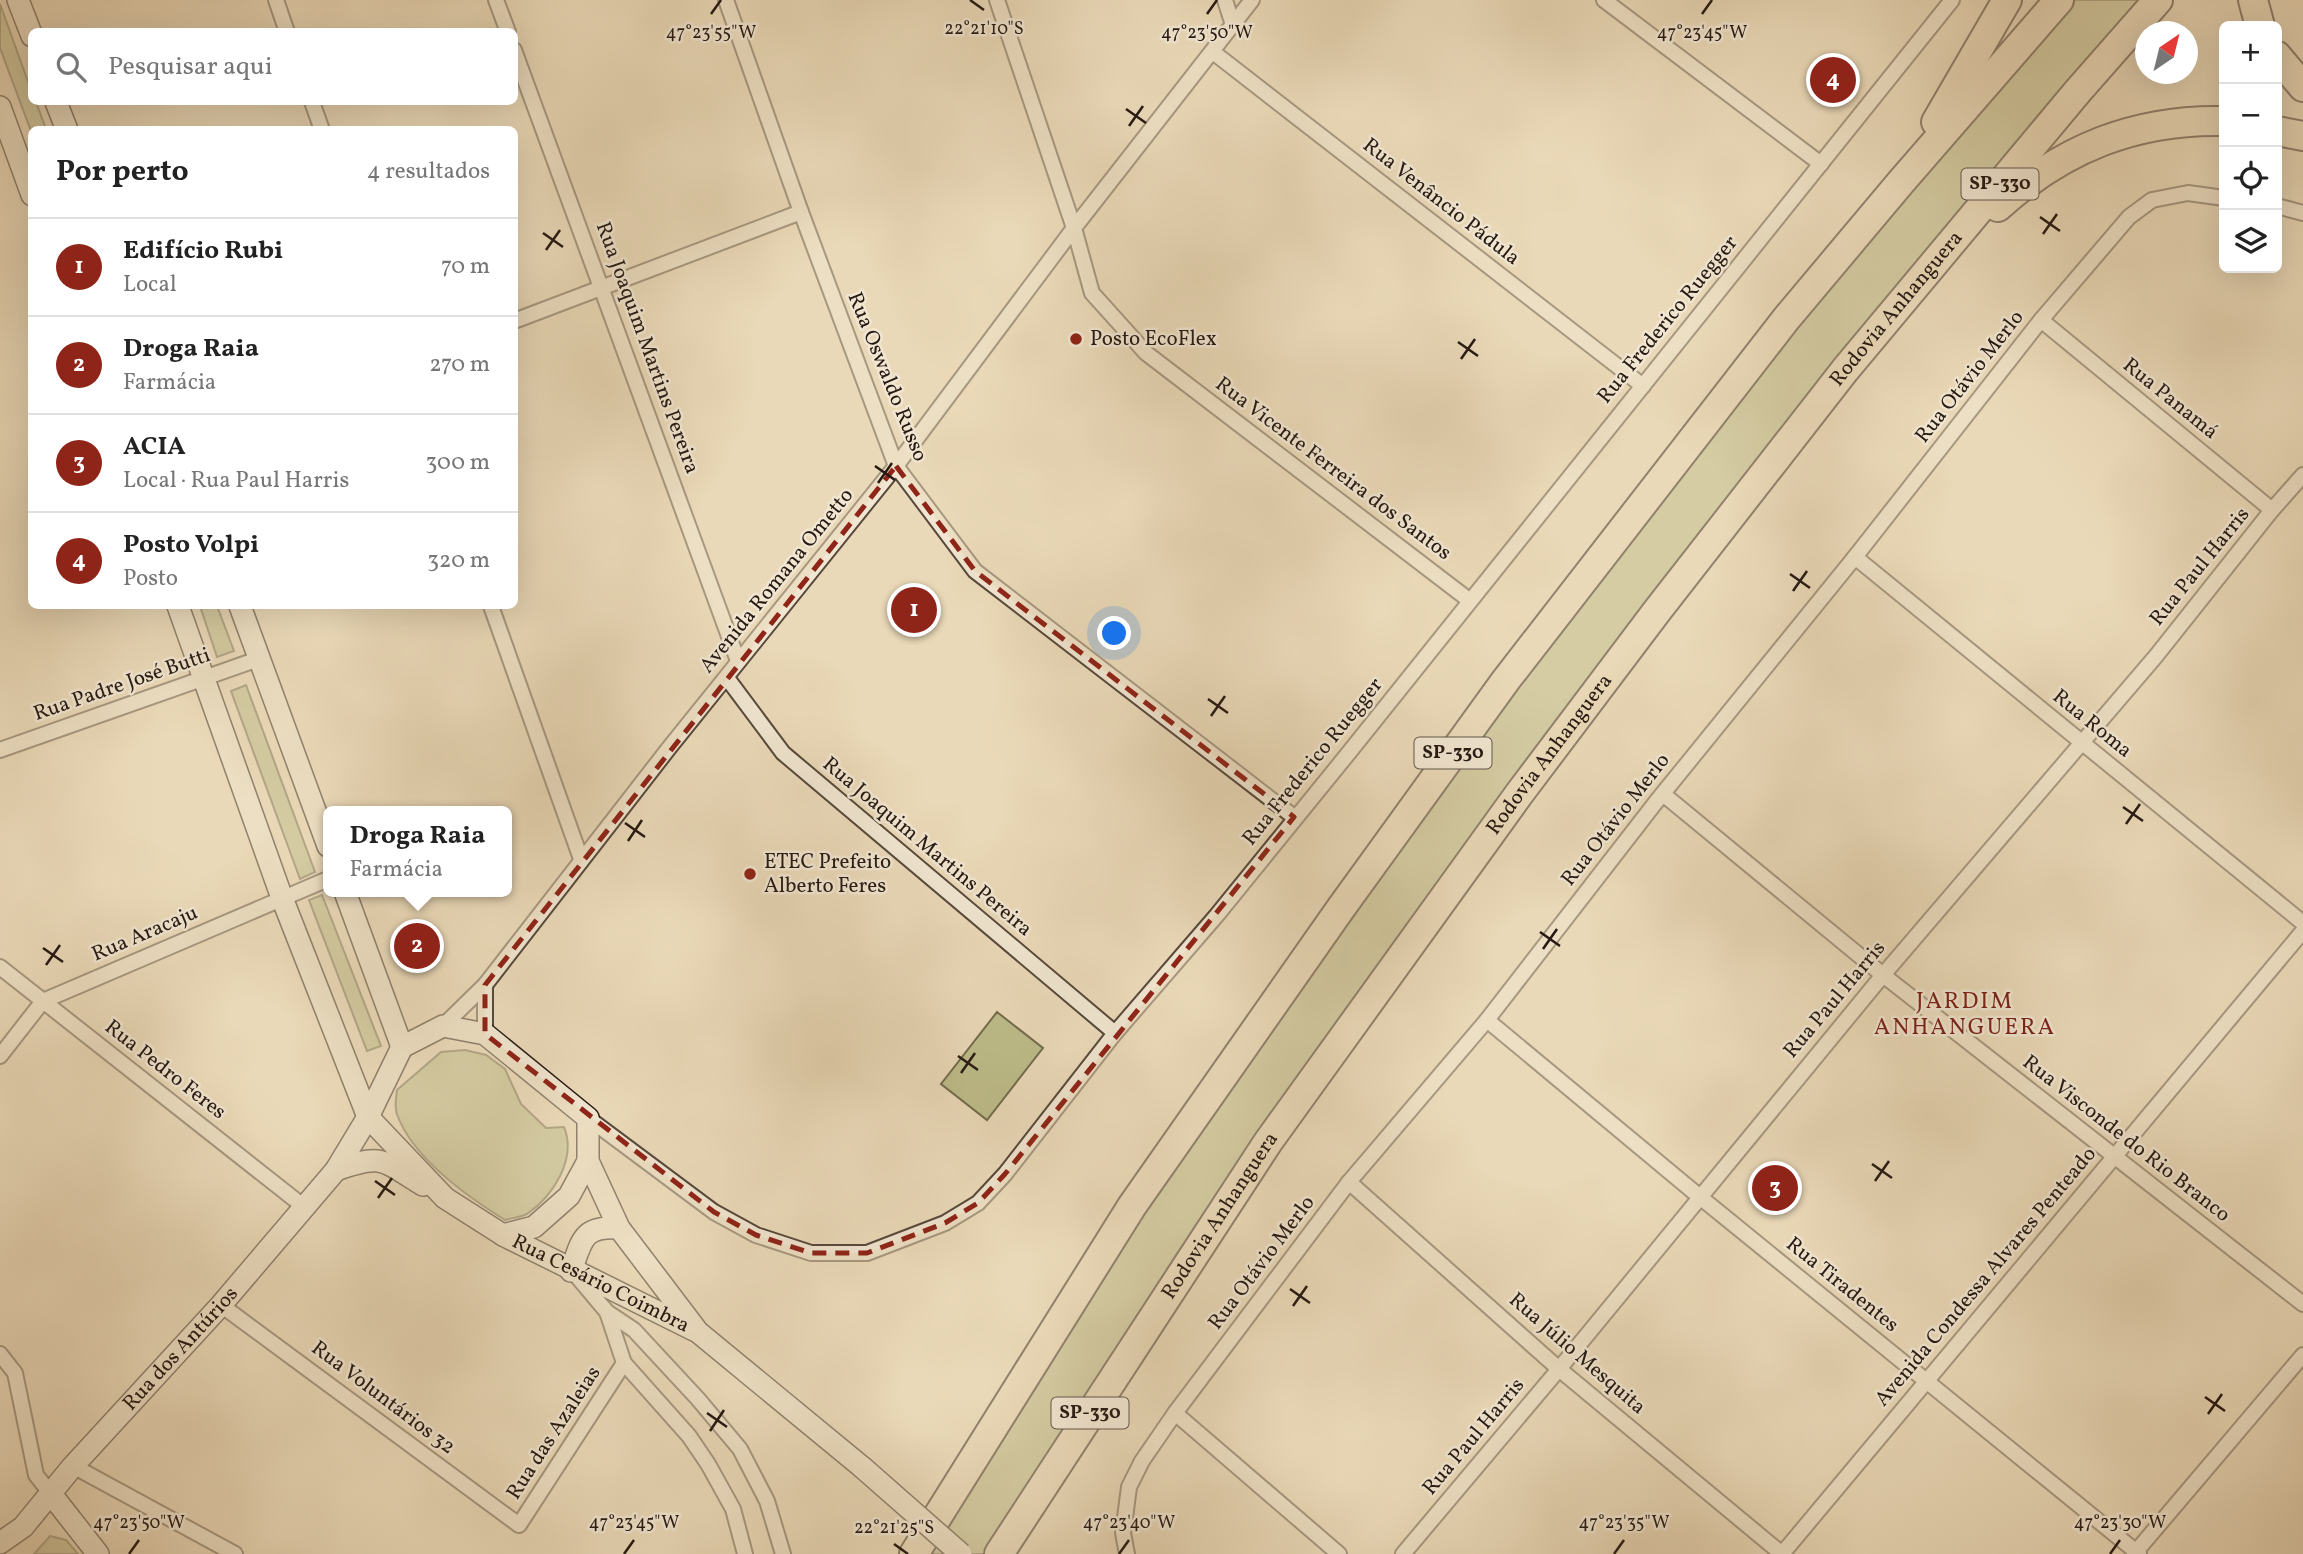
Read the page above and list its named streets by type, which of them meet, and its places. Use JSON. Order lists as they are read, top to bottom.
{
  "streets": {
    "highway": ["SP-330", "Rodovia Anhanguera"],
    "street": [
      "Rua Venâncio Pádula",
      "Rua Frederico Ruegger",
      "Rua Joaquim Martins Pereira",
      "Rua Oswaldo Russo",
      "Rua Otávio Merlo",
      "Rua Panamá",
      "Rua Vicente Ferreira dos Santos",
      "Rua Paul Harris",
      "Avenida Romana Ometto",
      "Rua Padre José Butti",
      "Rua Roma",
      "Rua Aracaju",
      "Rua Pedro Feres",
      "Rua Visconde do Rio Branco",
      "Avenida Condessa Alvares Penteado",
      "Rua Cesário Coimbra",
      "Rua Tiradentes",
      "Rua dos Antúrios",
      "Rua Júlio Mesquita",
      "Rua Voluntários 32",
      "Rua das Azaleias"
    ]
  },
  "crossings": [
    ["Rua Venâncio Pádula", "Rua Frederico Ruegger"],
    ["Rua Venâncio Pádula", "Avenida Romana Ometto"],
    ["Rua Frederico Ruegger", "Rua Joaquim Martins Pereira"],
    ["Rua Frederico Ruegger", "Rua Oswaldo Russo"],
    ["Rua Frederico Ruegger", "Rua Vicente Ferreira dos Santos"],
    ["Rua Frederico Ruegger", "Avenida Romana Ometto"],
    ["Rua Frederico Ruegger", "Rua Cesário Coimbra"],
    ["Rua Frederico Ruegger", "Rua dos Antúrios"],
    ["Rua Joaquim Martins Pereira", "Avenida Romana Ometto"],
    ["Rua Oswaldo Russo", "Avenida Romana Ometto"],
    ["Rua Otávio Merlo", "Rua Panamá"],
    ["Rua Otávio Merlo", "Rua Roma"],
    ["Rua Otávio Merlo", "Rua Visconde do Rio Branco"],
    ["Rua Otávio Merlo", "Rua Tiradentes"],
    ["Rua Otávio Merlo", "Rua Júlio Mesquita"],
    ["Rua Panamá", "Rua Paul Harris"],
    ["Rua Vicente Ferreira dos Santos", "Avenida Romana Ometto"],
    ["Rua Paul Harris", "Rua Roma"],
    ["Rua Paul Harris", "Rua Visconde do Rio Branco"],
    ["Rua Paul Harris", "Rua Tiradentes"],
    ["Rua Paul Harris", "Rua Júlio Mesquita"],
    ["Avenida Romana Ometto", "Rua Cesário Coimbra"],
    ["Avenida Romana Ometto", "Rua dos Antúrios"],
    ["Rua Aracaju", "Rua Pedro Feres"],
    ["Rua Pedro Feres", "Rua dos Antúrios"],
    ["Rua Visconde do Rio Branco", "Avenida Condessa Alvares Penteado"],
    ["Avenida Condessa Alvares Penteado", "Rua Tiradentes"],
    ["Avenida Condessa Alvares Penteado", "Rua Júlio Mesquita"],
    ["Rua Cesário Coimbra", "Rua dos Antúrios"],
    ["Rua dos Antúrios", "Rua Voluntários 32"],
    ["Rua Voluntários 32", "Rua das Azaleias"]
  ],
  "districts": ["JARDIM ANHANGUERA"],
  "places": ["Posto EcoFlex", "ETEC Prefeito Alberto Feres"],
  "north": "top right",
  "page": {
    "map_buttons": ["+", "−"],
    "search": "Pesquisar aqui",
    "pins": [
      "4",
      "1",
      "2",
      "3"
    ],
    "heading": ["Por perto", "4 resultados"],
    "list": [
      {
        "mark": "1",
        "name": "Edifício Rubi",
        "note": "Local",
        "value": "70 m"
      },
      {
        "mark": "2",
        "name": "Droga Raia",
        "note": "Farmácia",
        "value": "270 m"
      },
      {
        "mark": "3",
        "name": "ACIA",
        "note": "Local · Rua Paul Harris",
        "value": "300 m"
      },
      {
        "mark": "4",
        "name": "Posto Volpi",
        "note": "Posto",
        "value": "320 m"
      }
    ],
    "popup": ["Droga Raia", "Farmácia"]
  },
  "coordinates": [
    "22°21'10\"S",
    "47°23'55\"W",
    "47°23'50\"W",
    "47°23'45\"W",
    "47°23'40\"W",
    "47°23'35\"W",
    "47°23'30\"W",
    "22°21'25\"S"
  ]
}
